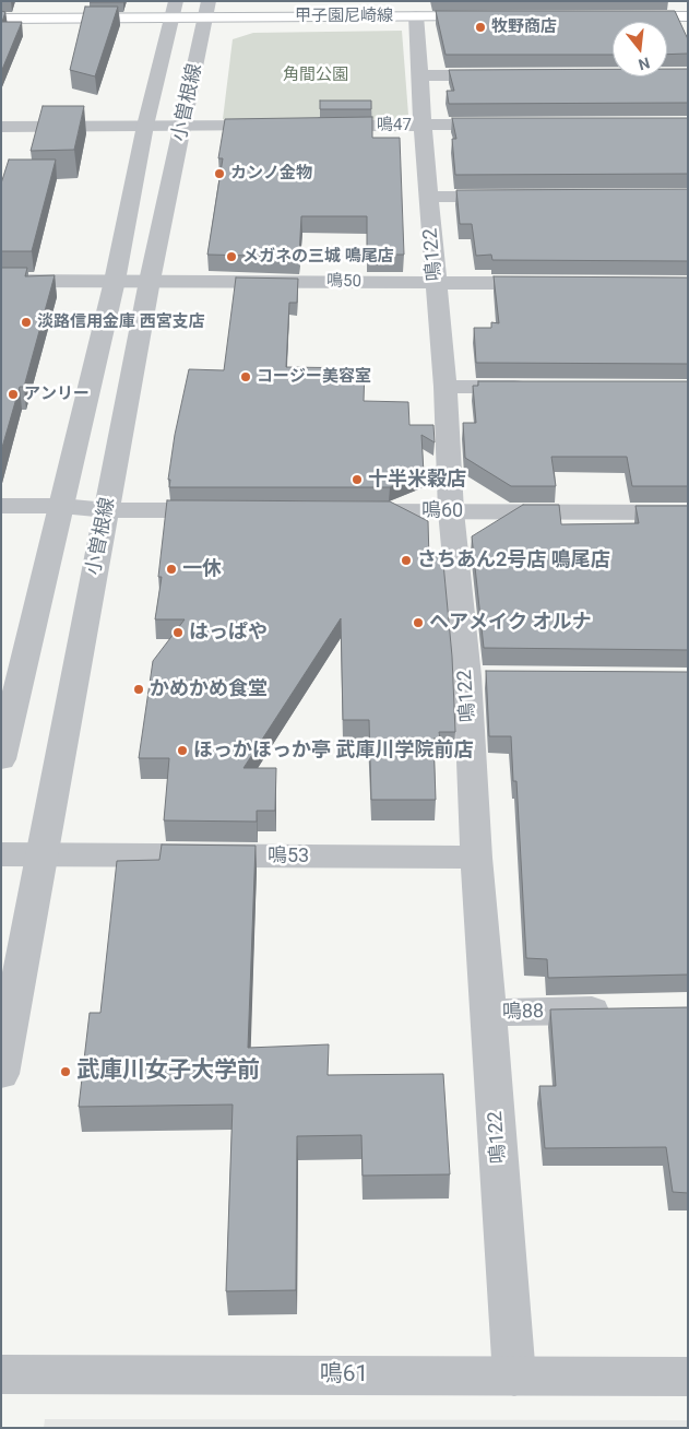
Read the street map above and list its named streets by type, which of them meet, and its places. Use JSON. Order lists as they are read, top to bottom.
{
  "streets": {
    "main road": ["甲子園尼崎線"],
    "street": [
      "小曽根線",
      "鳴47",
      "鳴122",
      "鳴50",
      "鳴60",
      "鳴53",
      "鳴88",
      "鳴61"
    ]
  },
  "crossings": [
    ["甲子園尼崎線", "小曽根線"],
    ["甲子園尼崎線", "鳴122"],
    ["小曽根線", "鳴50"],
    ["小曽根線", "鳴53"],
    ["鳴47", "鳴122"],
    ["鳴122", "鳴50"],
    ["鳴122", "鳴60"],
    ["鳴122", "鳴53"],
    ["鳴122", "鳴88"],
    ["鳴122", "鳴61"]
  ],
  "parks": ["角間公園"],
  "places": [
    "牧野商店",
    "カンノ金物",
    "メガネの三城 鳴尾店",
    "淡路信用金庫 西宮支店",
    "コージー美容室",
    "アンリー",
    "十半米穀店",
    "さちあん2号店 鳴尾店",
    "一休",
    "ヘアメイク オルナ",
    "はっぱや",
    "かめかめ食堂",
    "ほっかほっか亭 武庫川学院前店",
    "武庫川女子大学前"
  ],
  "north": "bottom"
}
